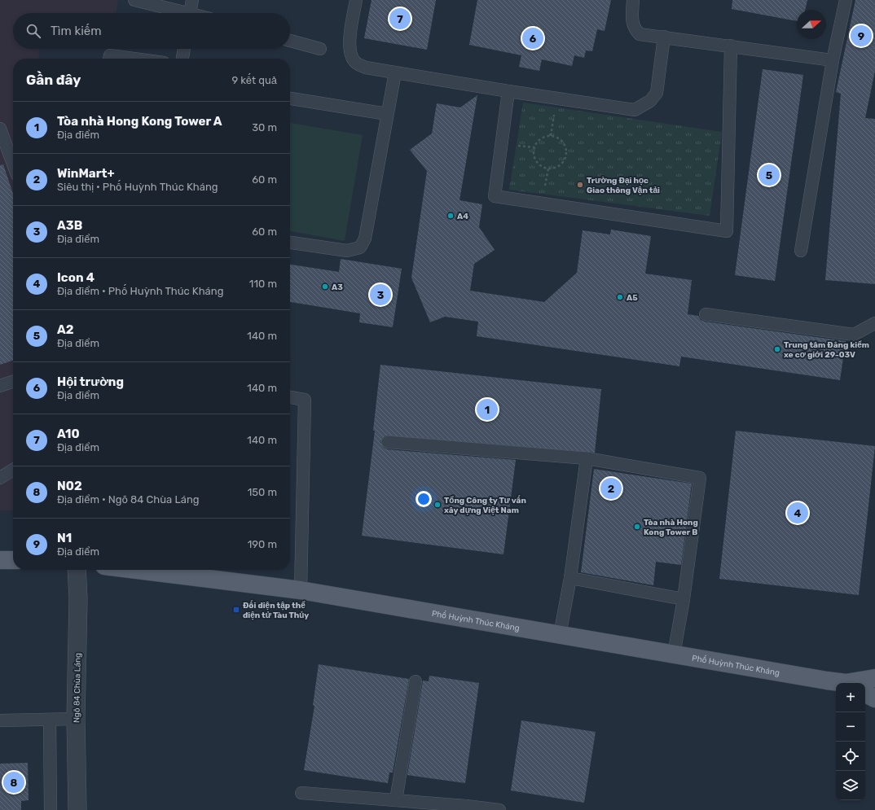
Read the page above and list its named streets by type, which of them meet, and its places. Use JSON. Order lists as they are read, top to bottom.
{
  "streets": {
    "main road": ["Phố Huỳnh Thúc Kháng"],
    "street": ["Ngõ 84 Chùa Láng"]
  },
  "places": {
    "other": [
      "Trường Đại học Giao thông Vận tải",
      "A4",
      "A3",
      "A5",
      "Trung tâm Đăng kiểm xe cơ giới 29-03V",
      "Tổng Công ty Tư vấn xây dựng Việt Nam",
      "Tòa nhà Hong Kong Tower B"
    ],
    "transit": ["Đối diện tập thể điện tử Tàu Thủy"]
  },
  "north": "right",
  "page": {
    "pins": [
      "7",
      "9",
      "6",
      "5",
      "3",
      "1",
      "2",
      "4",
      "8"
    ],
    "search": "Tìm kiếm",
    "heading": ["Gần đây", "9 kết quả"],
    "list": [
      {
        "mark": "1",
        "name": "Tòa nhà Hong Kong Tower A",
        "note": "Địa điểm",
        "value": "30 m"
      },
      {
        "mark": "2",
        "name": "WinMart+",
        "note": "Siêu thị · Phố Huỳnh Thúc Kháng",
        "value": "60 m"
      },
      {
        "mark": "3",
        "name": "A3B",
        "note": "Địa điểm",
        "value": "60 m"
      },
      {
        "mark": "4",
        "name": "Icon 4",
        "note": "Địa điểm · Phố Huỳnh Thúc Kháng",
        "value": "110 m"
      },
      {
        "mark": "5",
        "name": "A2",
        "note": "Địa điểm",
        "value": "140 m"
      },
      {
        "mark": "6",
        "name": "Hội trường",
        "note": "Địa điểm",
        "value": "140 m"
      },
      {
        "mark": "7",
        "name": "A10",
        "note": "Địa điểm",
        "value": "140 m"
      },
      {
        "mark": "8",
        "name": "N02",
        "note": "Địa điểm · Ngõ 84 Chùa Láng",
        "value": "150 m"
      },
      {
        "mark": "9",
        "name": "N1",
        "note": "Địa điểm",
        "value": "190 m"
      }
    ],
    "map_buttons": ["+", "−"]
  }
}
